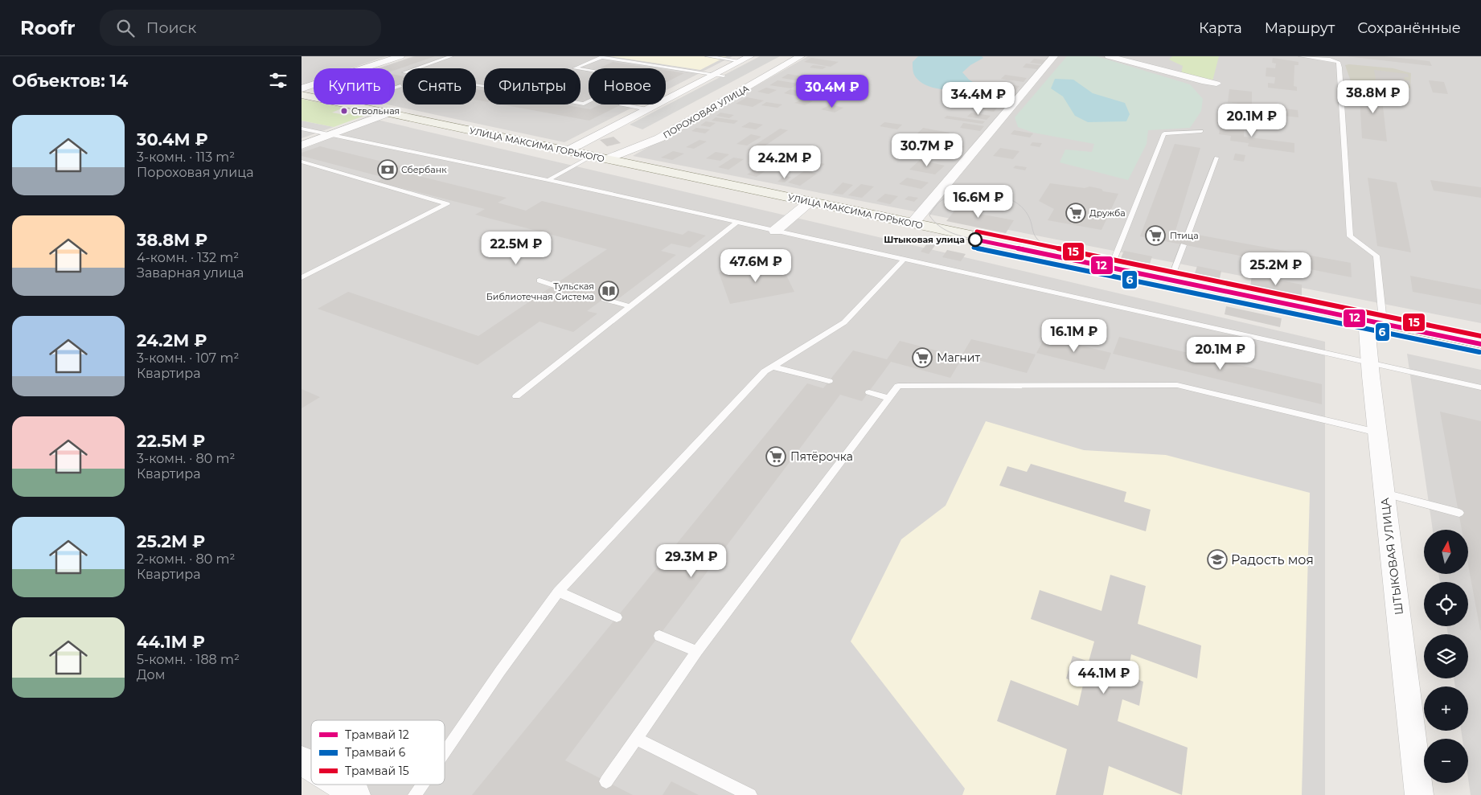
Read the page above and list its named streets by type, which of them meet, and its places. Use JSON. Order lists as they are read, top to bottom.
{
  "streets": {
    "main road": ["УЛИЦА МАКСИМА ГОРЬКОГО"],
    "street": ["ПОРОХОВАЯ УЛИЦА", "ШТЫКОВАЯ УЛИЦА"]
  },
  "crossings": [
    ["ПОРОХОВАЯ УЛИЦА", "УЛИЦА МАКСИМА ГОРЬКОГО"],
    ["УЛИЦА МАКСИМА ГОРЬКОГО", "ШТЫКОВАЯ УЛИЦА"]
  ],
  "places": {
    "other": ["Ствольная", "Штыковая улица"],
    "bank": ["Сбербанк"],
    "supermarket": [
      "Дружба",
      "Птица",
      "Магнит",
      "Пятёрочка"
    ],
    "library": ["Тульская Библиотечная Система"],
    "school or university": ["Радость моя"]
  },
  "lines": ["tram line 15", "tram line 12", "tram line 6"],
  "legend": ["Трамвай 12", "Трамвай 6", "Трамвай 15"],
  "north": "top",
  "page": {
    "header": "Roofr",
    "search": "Поиск",
    "nav": ["Карта", "Маршрут", "Сохранённые"],
    "heading": "Объектов: 14",
    "chip": [
      "Купить",
      "Снять",
      "Фильтры",
      "Новое"
    ],
    "price": [
      "30.4M ₽",
      "38.8M ₽",
      "34.4M ₽",
      "20.1M ₽",
      "30.7M ₽",
      "24.2M ₽",
      "16.6M ₽",
      "22.5M ₽",
      "47.6M ₽",
      "25.2M ₽",
      "16.1M ₽",
      "20.1M ₽",
      "29.3M ₽",
      "44.1M ₽"
    ],
    "list": [
      {
        "name": "30.4M ₽",
        "note": "3-комн. · 113 m² · Пороховая улица"
      },
      {
        "name": "38.8M ₽",
        "note": "4-комн. · 132 m² · Заварная улица"
      },
      {
        "name": "24.2M ₽",
        "note": "3-комн. · 107 m² · Квартира"
      },
      {
        "name": "22.5M ₽",
        "note": "3-комн. · 80 m² · Квартира"
      },
      {
        "name": "25.2M ₽",
        "note": "2-комн. · 80 m² · Квартира"
      },
      {
        "name": "44.1M ₽",
        "note": "5-комн. · 188 m² · Дом"
      }
    ],
    "map_buttons": ["+", "−"]
  }
}
